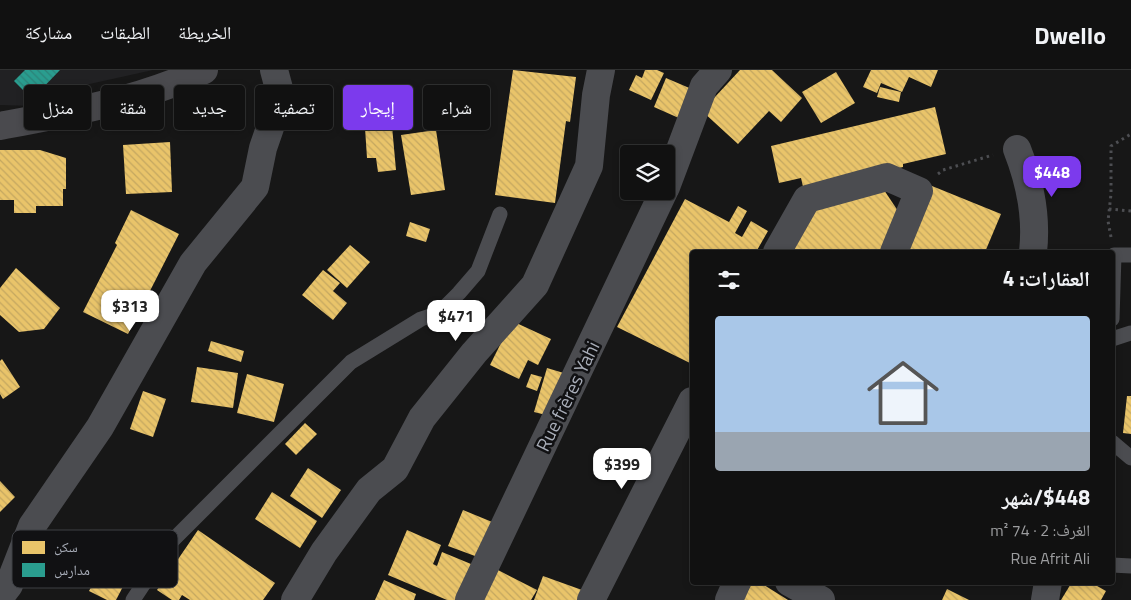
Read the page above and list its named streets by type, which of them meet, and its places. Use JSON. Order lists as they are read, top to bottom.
{
  "streets": {
    "street": ["Rue frères Yahi"]
  },
  "legend": ["سكن", "مدارس"],
  "page": {
    "header": "Dwello",
    "nav": ["الخريطة", "الطبقات", "مشاركة"],
    "chip": [
      "شراء",
      "إيجار",
      "تصفية",
      "جديد",
      "شقة",
      "منزل"
    ],
    "price": [
      "$448",
      "$313",
      "$471",
      "$399"
    ],
    "heading": "العقارات: 4",
    "list": [
      {
        "name": "$448/شهر",
        "note": "الغرف: 2 · 74 m² · Rue Afrit Ali"
      }
    ]
  }
}
